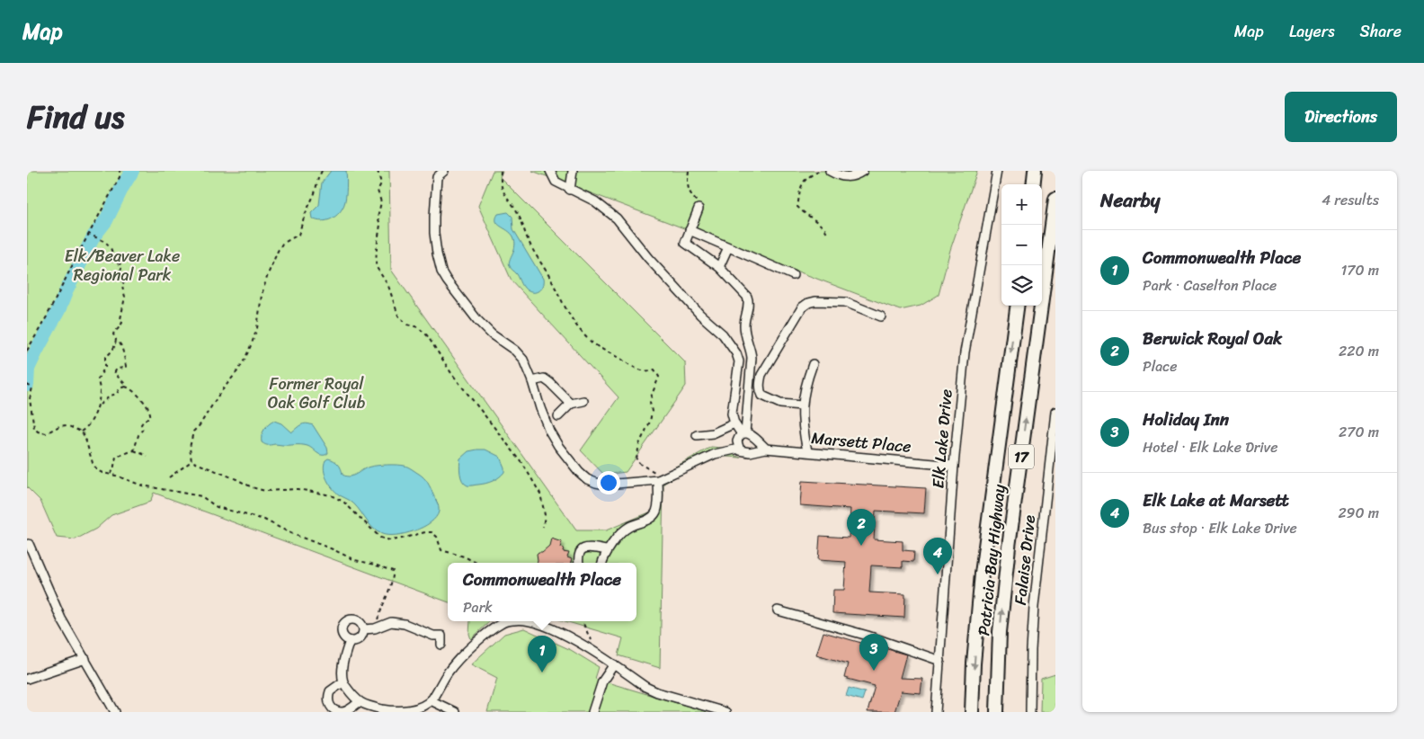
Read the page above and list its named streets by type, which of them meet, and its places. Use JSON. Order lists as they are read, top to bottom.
{
  "streets": {
    "highway": ["17", "Patricia Bay Highway"],
    "street": ["Elk Lake Drive", "Marsett Place", "Falaise Drive"]
  },
  "crossings": [
    ["Elk Lake Drive", "Marsett Place"]
  ],
  "parks": ["Elk/Beaver Lake Regional Park", "Former Royal Oak Golf Club"],
  "page": {
    "header": "Map",
    "nav": ["Map", "Layers", "Share"],
    "title": "Find us",
    "buttons": "Directions",
    "heading": ["Nearby", "4 results"],
    "map_buttons": ["+", "−"],
    "list": [
      {
        "mark": "1",
        "name": "Commonwealth Place",
        "note": "Park · Caselton Place",
        "value": "170 m"
      },
      {
        "mark": "2",
        "name": "Berwick Royal Oak",
        "note": "Place",
        "value": "220 m"
      },
      {
        "mark": "3",
        "name": "Holiday Inn",
        "note": "Hotel · Elk Lake Drive",
        "value": "270 m"
      },
      {
        "mark": "4",
        "name": "Elk Lake at Marsett",
        "note": "Bus stop · Elk Lake Drive",
        "value": "290 m"
      }
    ],
    "pins": [
      "2",
      "4",
      "3",
      "1"
    ],
    "popup": ["Commonwealth Place", "Park"]
  }
}
